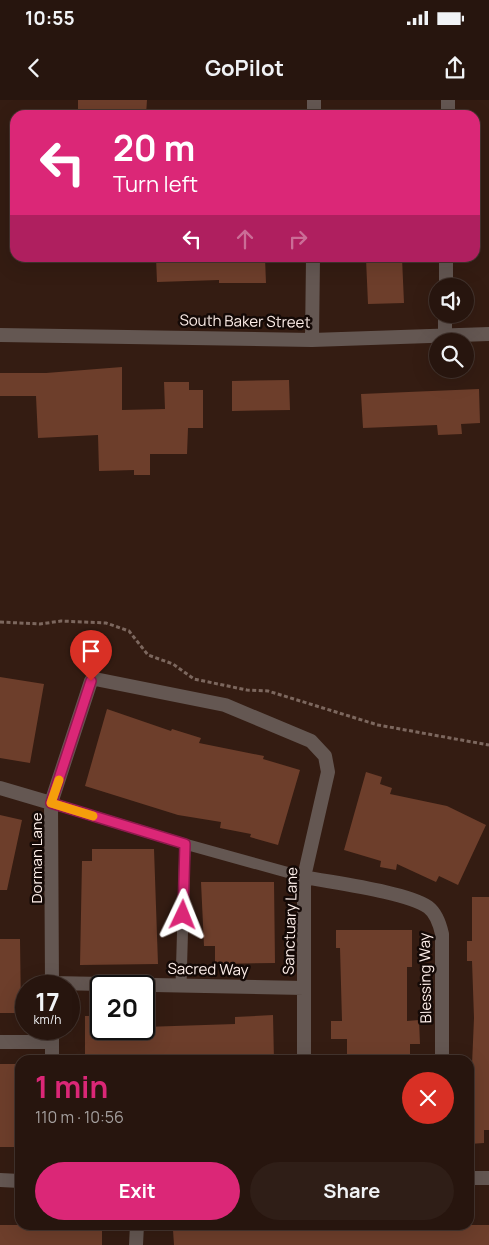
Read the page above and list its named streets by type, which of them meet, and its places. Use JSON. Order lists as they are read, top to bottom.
{
  "streets": {
    "street": [
      "South Baker Street",
      "Dorman Lane",
      "Sanctuary Lane",
      "Sacred Way",
      "Blessing Way"
    ]
  },
  "crossings": [
    ["Dorman Lane", "Sanctuary Lane"],
    ["Sanctuary Lane", "Sacred Way"],
    ["Sanctuary Lane", "Blessing Way"]
  ],
  "page": {
    "status": "10:55",
    "header": "GoPilot",
    "turn": ["20 m", "Turn left"],
    "speed": "17 km/h",
    "limit": "20",
    "heading": ["1 min", "110 m · 10:56"],
    "buttons": ["Exit", "Share"]
  }
}
